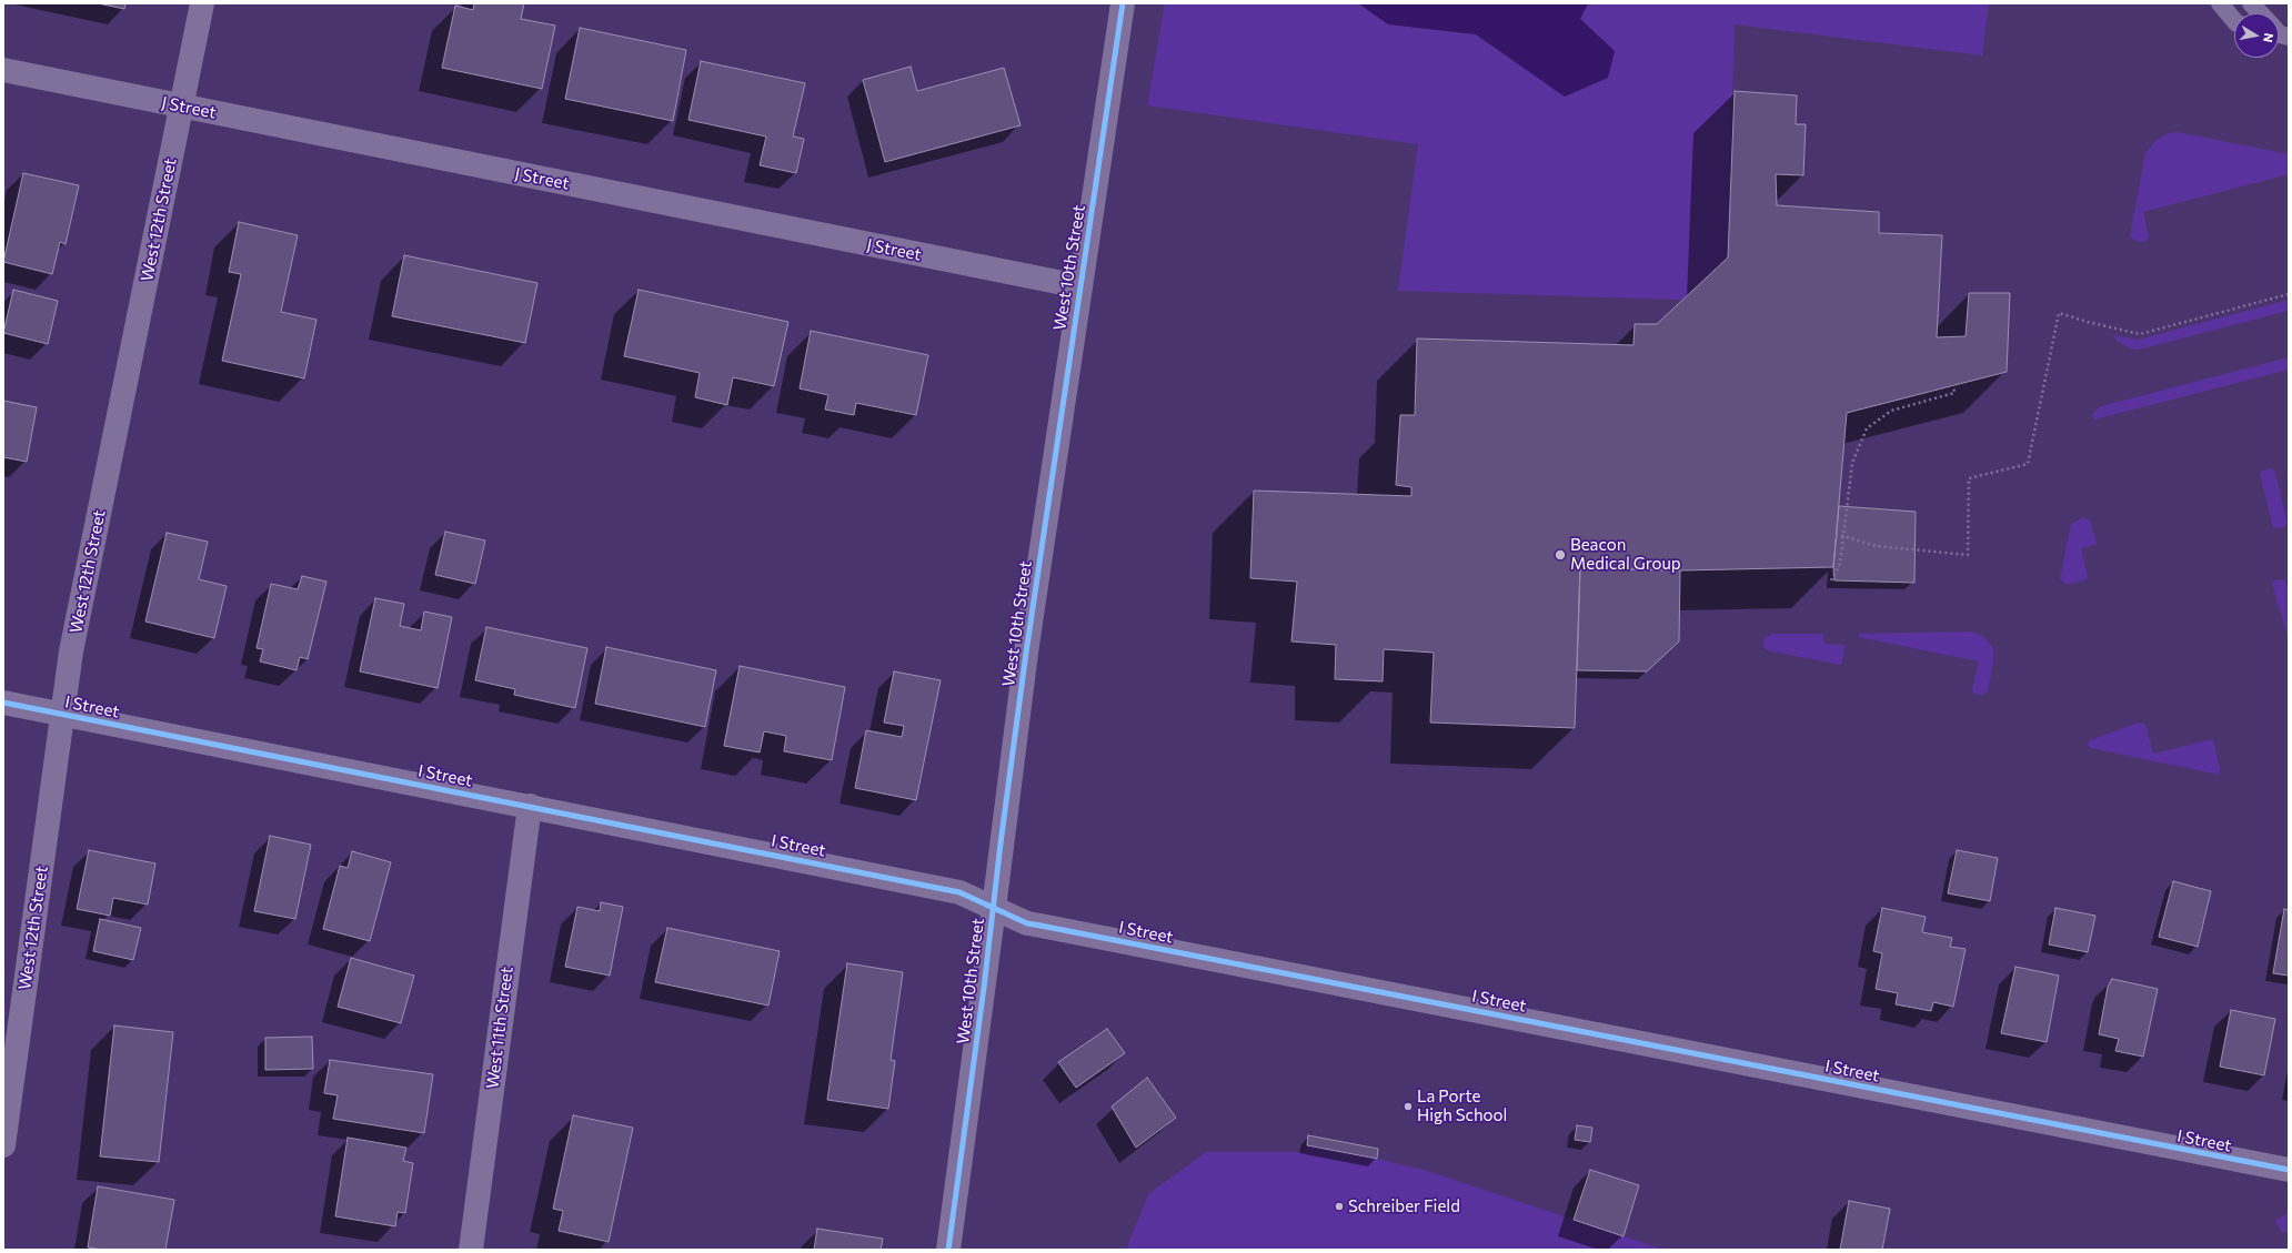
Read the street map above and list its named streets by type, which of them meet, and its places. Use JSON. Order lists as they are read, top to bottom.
{
  "streets": {
    "street": [
      "J Street",
      "West 12th Street",
      "West 10th Street",
      "I Street",
      "West 11th Street"
    ]
  },
  "crossings": [
    ["J Street", "West 12th Street"],
    ["J Street", "West 10th Street"],
    ["West 12th Street", "I Street"],
    ["West 10th Street", "I Street"],
    ["I Street", "West 11th Street"]
  ],
  "places": ["Beacon Medical Group", "La Porte High School", "Schreiber Field"],
  "north": "right"
}
